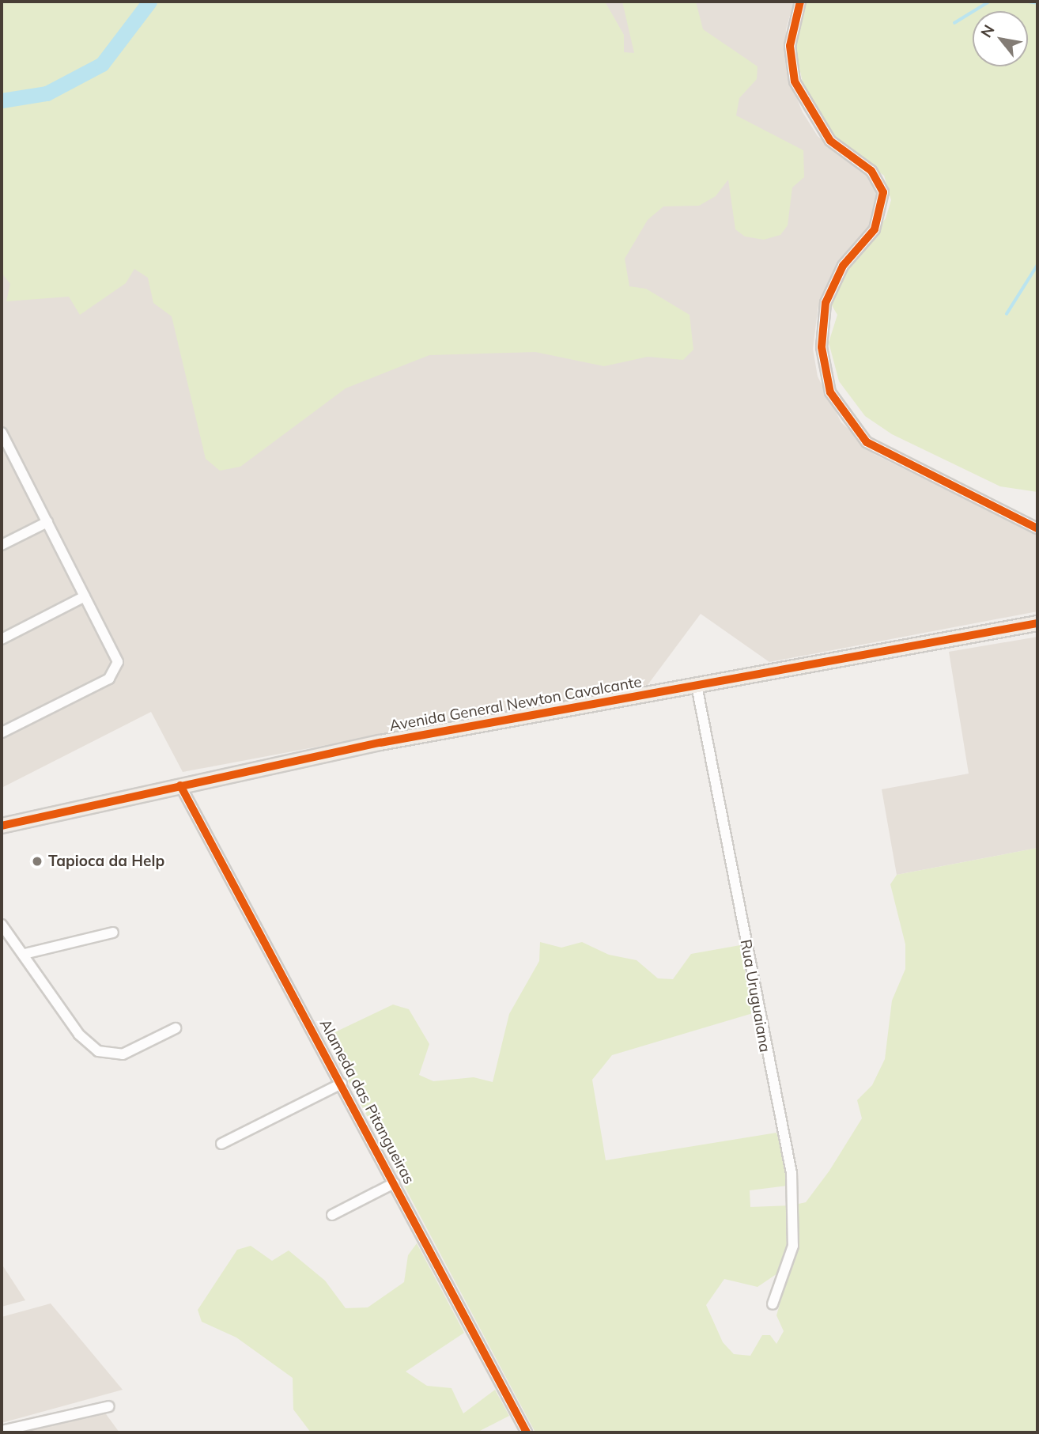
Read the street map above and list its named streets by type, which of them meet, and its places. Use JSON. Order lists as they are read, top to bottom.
{
  "streets": {
    "main road": ["Avenida General Newton Cavalcante"],
    "street": ["Rua Uruguaiana", "Alameda das Pitangueiras"]
  },
  "crossings": [
    ["Avenida General Newton Cavalcante", "Rua Uruguaiana"],
    ["Avenida General Newton Cavalcante", "Alameda das Pitangueiras"]
  ],
  "places": ["Tapioca da Help"],
  "north": "top left"
}
